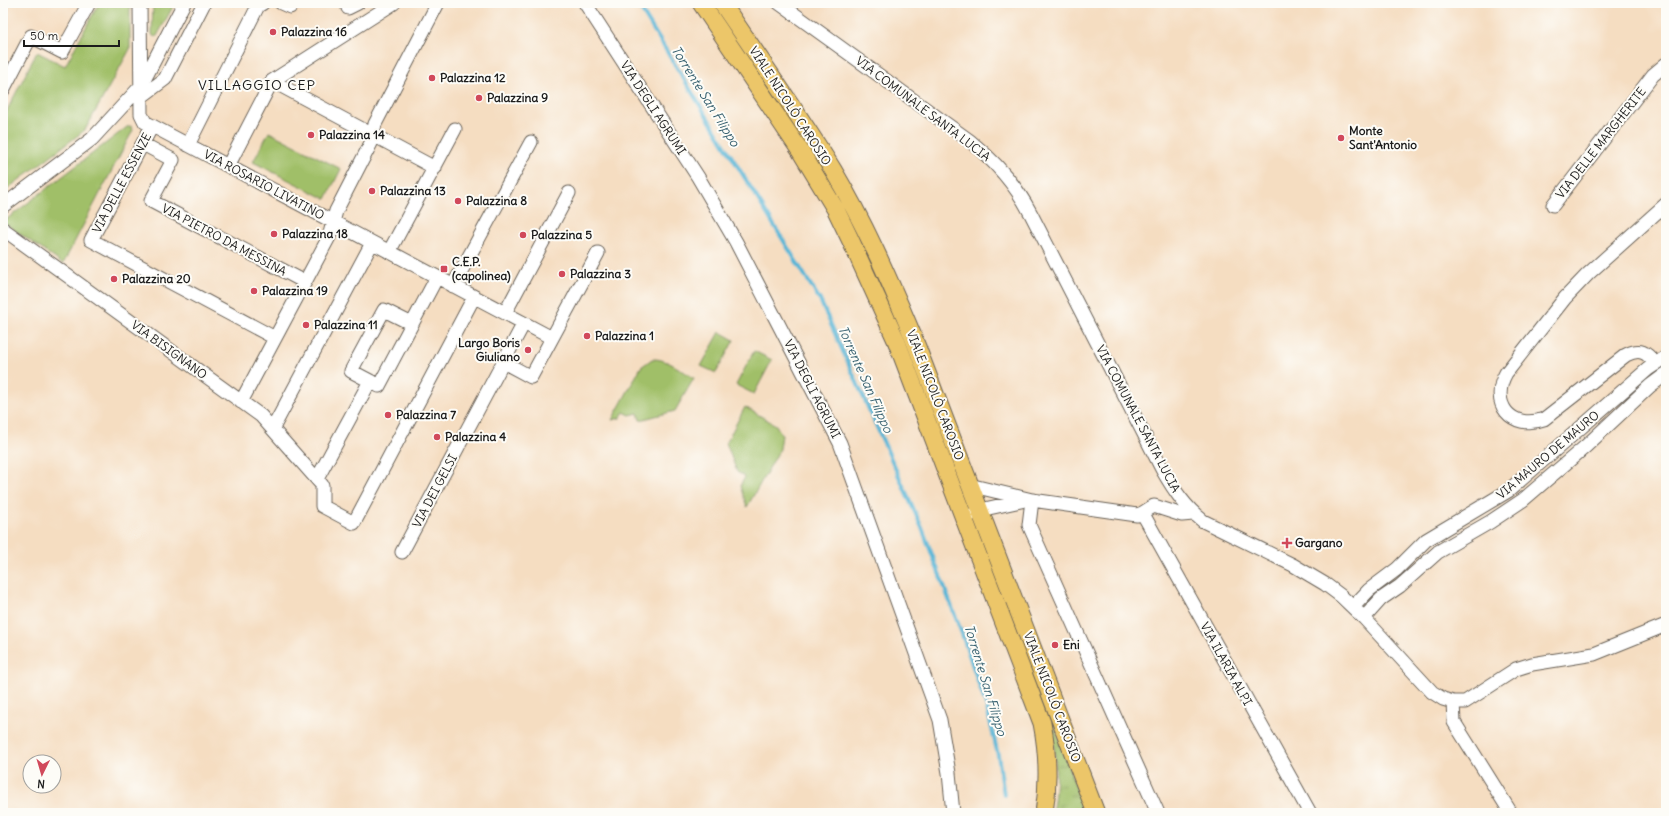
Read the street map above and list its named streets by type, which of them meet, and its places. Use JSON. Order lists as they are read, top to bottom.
{
  "streets": {
    "main road": ["VIALE NICOLÒ CAROSIO"],
    "street": [
      "VIA DEGLI AGRUMI",
      "VIA COMUNALE SANTA LUCIA",
      "VIA DELLE MARGHERITE",
      "VIA DELLE ESSENZE",
      "VIA ROSARIO LIVATINO",
      "VIA PIETRO DA MESSINA",
      "VIA BISIGNANO",
      "VIA MAURO DE MAURO",
      "VIA DEI GELSI",
      "VIA ILARIA ALPI"
    ]
  },
  "crossings": [
    ["VIA COMUNALE SANTA LUCIA", "VIA MAURO DE MAURO"],
    ["VIA DELLE ESSENZE", "VIA ROSARIO LIVATINO"],
    ["VIA DELLE ESSENZE", "VIA PIETRO DA MESSINA"],
    ["VIA ROSARIO LIVATINO", "VIA DEI GELSI"]
  ],
  "districts": ["VILLAGGIO CEP"],
  "water": ["Torrente San Filippo"],
  "places": {
    "other": [
      "Palazzina 16",
      "Palazzina 12",
      "Palazzina 9",
      "Palazzina 14",
      "Monte Sant'Antonio",
      "Palazzina 13",
      "Palazzina 8",
      "Palazzina 18",
      "Palazzina 5",
      "Palazzina 3",
      "Palazzina 20",
      "Palazzina 19",
      "Palazzina 11",
      "Palazzina 1",
      "Largo Boris Giuliano",
      "Palazzina 7",
      "Palazzina 4",
      "Eni"
    ],
    "transit": ["C.E.P. (capolinea)"],
    "health": ["Gargano"]
  },
  "scale_bar": "50 m",
  "north": "bottom"
}
